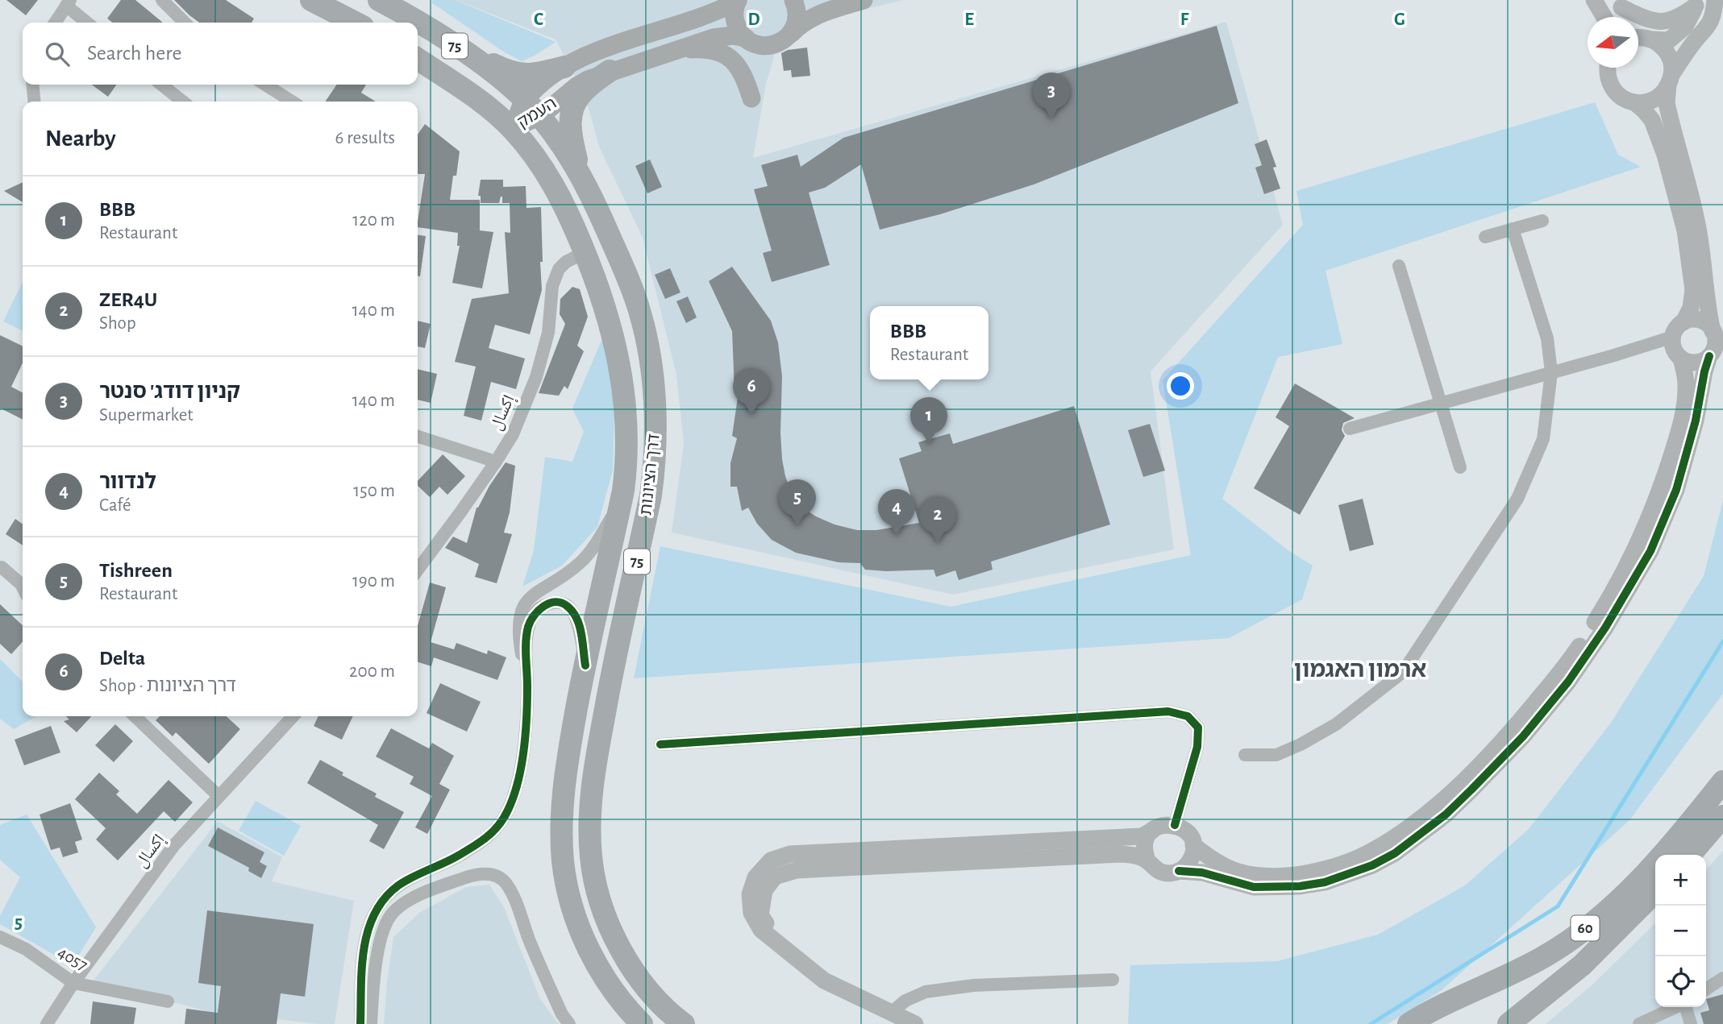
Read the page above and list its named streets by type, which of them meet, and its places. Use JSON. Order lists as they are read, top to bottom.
{
  "streets": {
    "highway": ["75", "דרך הציונות", "60"],
    "main road": ["העמק"],
    "street": ["إكسال", "4057"]
  },
  "crossings": [
    ["העמק", "דרך הציונות"],
    ["إكسال", "דרך הציונות"],
    ["إكسال", "4057"]
  ],
  "districts": ["ארמון האגמון"],
  "north": "left",
  "page": {
    "search": "Search here",
    "pins": [
      "3",
      "6",
      "1",
      "5",
      "4",
      "2"
    ],
    "heading": ["Nearby", "6 results"],
    "list": [
      {
        "mark": "1",
        "name": "BBB",
        "note": "Restaurant",
        "value": "120 m"
      },
      {
        "mark": "2",
        "name": "ZER4U",
        "note": "Shop",
        "value": "140 m"
      },
      {
        "mark": "3",
        "name": "קניון דודג' סנטר",
        "note": "Supermarket",
        "value": "140 m"
      },
      {
        "mark": "4",
        "name": "לנדוור",
        "note": "Café",
        "value": "150 m"
      },
      {
        "mark": "5",
        "name": "Tishreen",
        "note": "Restaurant",
        "value": "190 m"
      },
      {
        "mark": "6",
        "name": "Delta",
        "note": "Shop · דרך הציונות",
        "value": "200 m"
      }
    ],
    "popup": ["BBB", "Restaurant"],
    "map_buttons": ["+", "−"]
  },
  "grid": {
    "columns": [
      "C",
      "D",
      "E",
      "F",
      "G"
    ],
    "rows": ["5"]
  }
}
